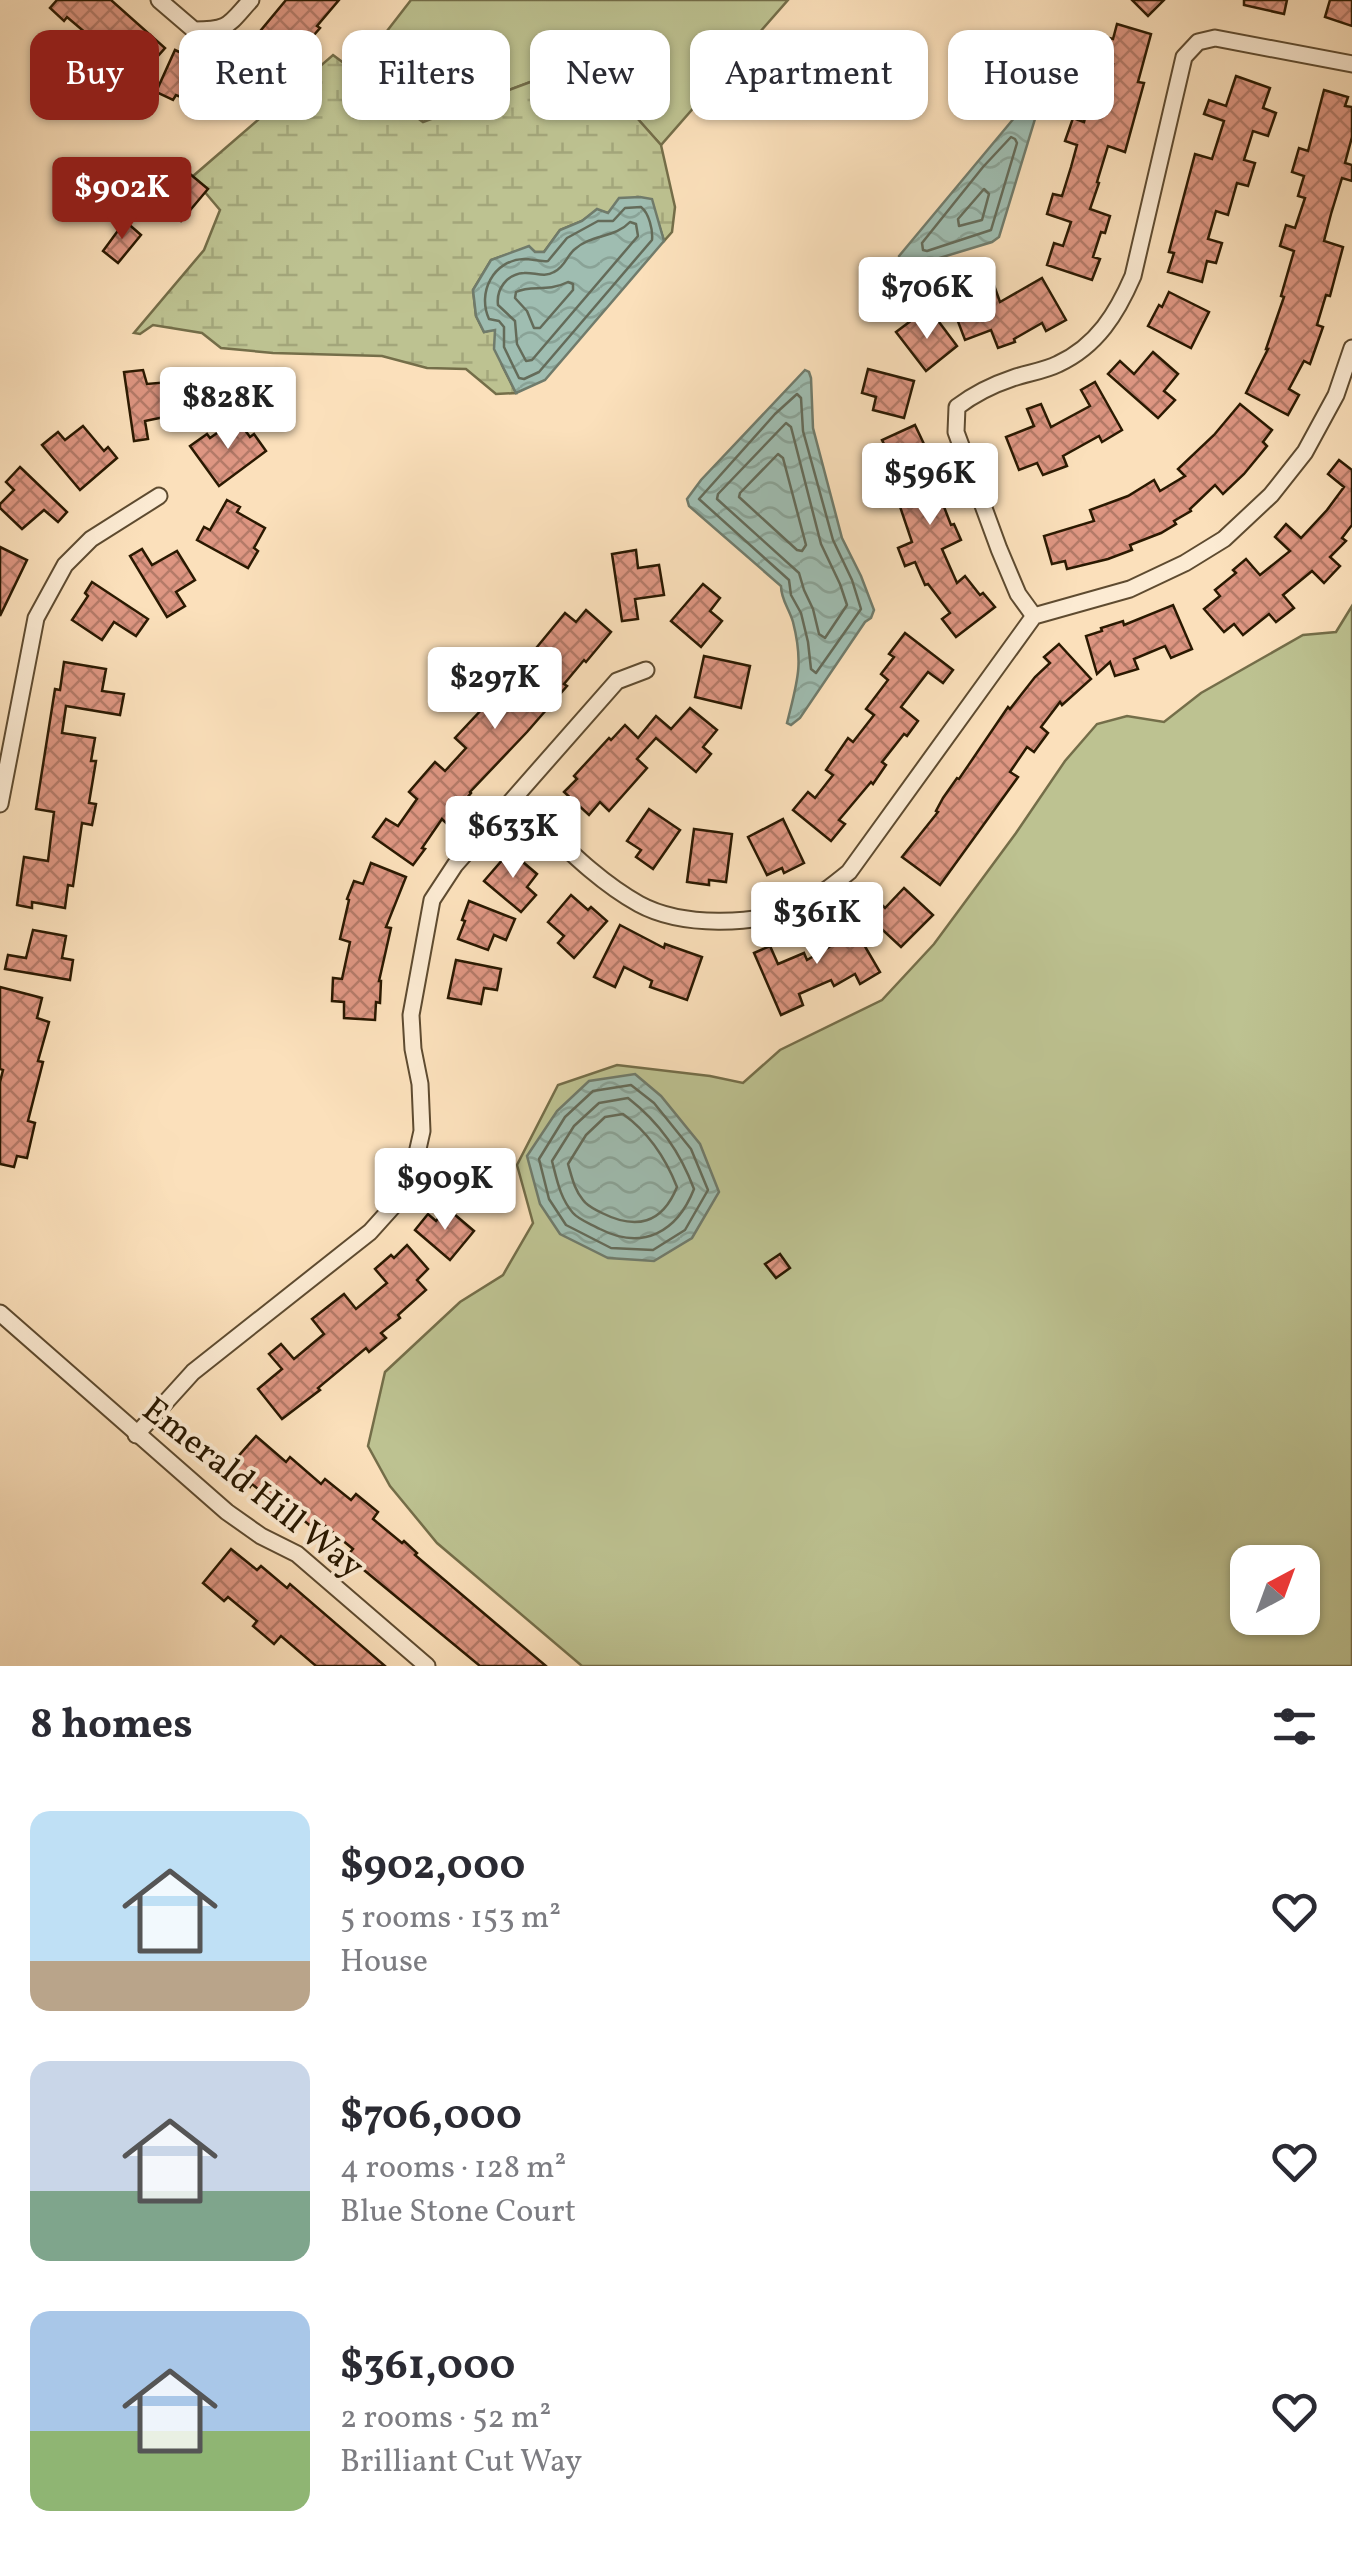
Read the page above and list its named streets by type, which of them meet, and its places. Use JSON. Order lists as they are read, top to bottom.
{
  "streets": {
    "street": ["Emerald Hill Way"]
  },
  "north": "top right",
  "page": {
    "chip": [
      "Buy",
      "Rent",
      "Filters",
      "New",
      "Apartment",
      "House"
    ],
    "price": [
      "$902K",
      "$706K",
      "$828K",
      "$596K",
      "$297K",
      "$633K",
      "$361K",
      "$909K"
    ],
    "heading": "8 homes",
    "list": [
      {
        "name": "$902,000",
        "note": "5 rooms · 153 m² · House"
      },
      {
        "name": "$706,000",
        "note": "4 rooms · 128 m² · Blue Stone Court"
      },
      {
        "name": "$361,000",
        "note": "2 rooms · 52 m² · Brilliant Cut Way"
      }
    ]
  }
}
